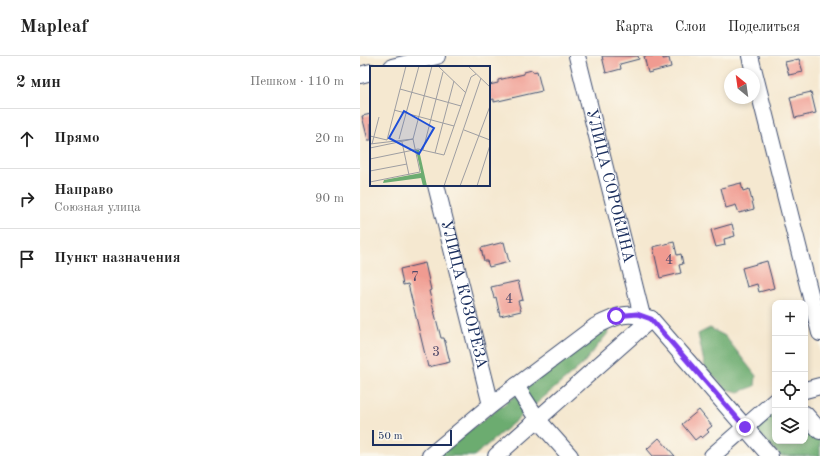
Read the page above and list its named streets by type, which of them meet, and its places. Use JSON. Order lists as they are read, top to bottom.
{
  "streets": {
    "street": ["УЛИЦА СОРОКИНА", "УЛИЦА КОЗОРЕЗА"]
  },
  "house_numbers": [
    "4",
    "7",
    "4",
    "3"
  ],
  "scale_bar": "50 m",
  "north": "top left",
  "page": {
    "header": "Mapleaf",
    "nav": ["Карта", "Слои", "Поделиться"],
    "heading": ["2 мин", "Пешком · 110 m"],
    "list": [
      ["Прямо", "20 m"],
      ["Направо", "Союзная улица", "90 m"],
      "Пункт назначения"
    ],
    "map_buttons": ["+", "−"],
    "scale": "50 m"
  }
}
